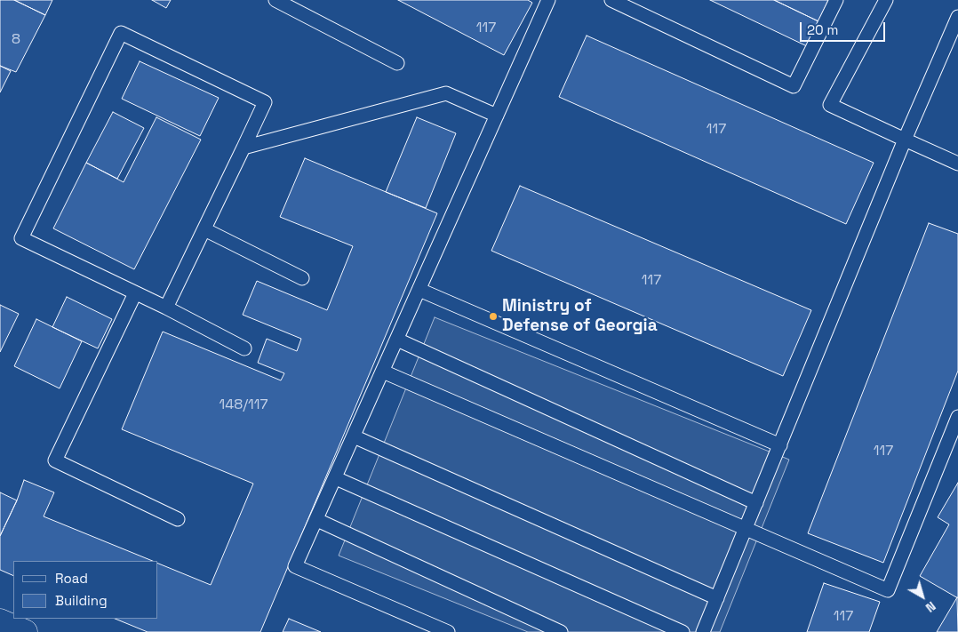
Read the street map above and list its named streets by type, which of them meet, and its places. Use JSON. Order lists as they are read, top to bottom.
{
  "places": ["Ministry of Defense of Georgia"],
  "house_numbers": [
    "117",
    "8",
    "117",
    "117",
    "148/117",
    "117",
    "117"
  ],
  "legend": ["Road", "Building"],
  "scale_bar": "20 m",
  "north": "bottom right"
}
